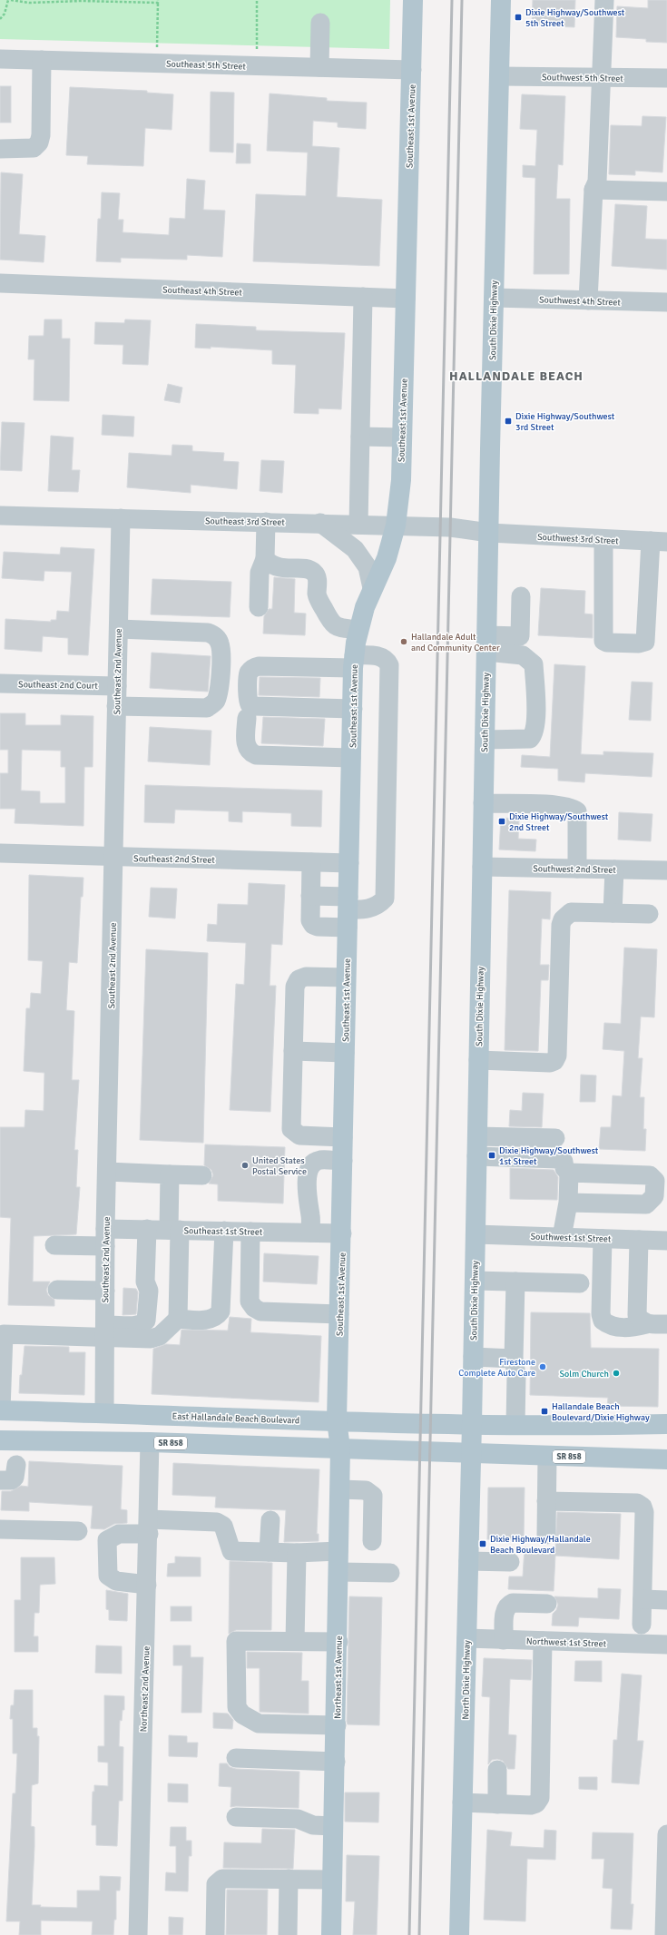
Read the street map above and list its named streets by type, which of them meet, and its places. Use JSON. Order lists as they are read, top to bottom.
{
  "streets": {
    "main road": [
      "Southeast 1st Avenue",
      "South Dixie Highway",
      "East Hallandale Beach Boulevard",
      "SR 858",
      "Northeast 1st Avenue",
      "North Dixie Highway"
    ],
    "street": [
      "Southeast 5th Street",
      "Southwest 5th Street",
      "Southeast 4th Street",
      "Southwest 4th Street",
      "Southeast 3rd Street",
      "Southwest 3rd Street",
      "Southeast 2nd Avenue",
      "Southeast 2nd Court",
      "Southeast 2nd Street",
      "Southwest 2nd Street",
      "Southeast 1st Street",
      "Southwest 1st Street",
      "Northwest 1st Street",
      "Northeast 2nd Avenue"
    ]
  },
  "crossings": [
    ["Southeast 5th Street", "Southeast 1st Avenue"],
    ["Southwest 5th Street", "South Dixie Highway"],
    ["Southeast 1st Avenue", "Southeast 4th Street"],
    ["Southeast 1st Avenue", "Southeast 3rd Street"],
    ["Southeast 1st Avenue", "Southeast 2nd Street"],
    ["Southeast 1st Avenue", "Southeast 1st Street"],
    ["Southeast 1st Avenue", "East Hallandale Beach Boulevard"],
    ["Southeast 1st Avenue", "Northeast 1st Avenue"],
    ["Southwest 4th Street", "South Dixie Highway"],
    ["South Dixie Highway", "Southeast 3rd Street"],
    ["South Dixie Highway", "Southwest 3rd Street"],
    ["South Dixie Highway", "Southwest 2nd Street"],
    ["South Dixie Highway", "Southwest 1st Street"],
    ["South Dixie Highway", "East Hallandale Beach Boulevard"],
    ["South Dixie Highway", "North Dixie Highway"],
    ["Southeast 3rd Street", "Southwest 3rd Street"],
    ["Southeast 3rd Street", "Southeast 2nd Avenue"],
    ["Southeast 2nd Avenue", "Southeast 2nd Court"],
    ["Southeast 2nd Avenue", "Southeast 2nd Street"],
    ["Southeast 2nd Avenue", "Southeast 1st Street"],
    ["Southeast 2nd Avenue", "East Hallandale Beach Boulevard"],
    ["East Hallandale Beach Boulevard", "Northeast 1st Avenue"],
    ["East Hallandale Beach Boulevard", "North Dixie Highway"],
    ["SR 858", "Northeast 1st Avenue"],
    ["SR 858", "North Dixie Highway"],
    ["SR 858", "Northeast 2nd Avenue"],
    ["Northwest 1st Street", "North Dixie Highway"]
  ],
  "districts": ["HALLANDALE BEACH"],
  "places": {
    "transit": [
      "Dixie Highway/Southwest 5th Street",
      "Dixie Highway/Southwest 3rd Street",
      "Dixie Highway/Southwest 2nd Street",
      "Dixie Highway/Southwest 1st Street",
      "Hallandale Beach Boulevard/Dixie Highway",
      "Dixie Highway/Hallandale Beach Boulevard"
    ],
    "other": [
      "Hallandale Adult and Community Center",
      "United States Postal Service",
      "Firestone Complete Auto Care",
      "Solm Church"
    ]
  }
}
